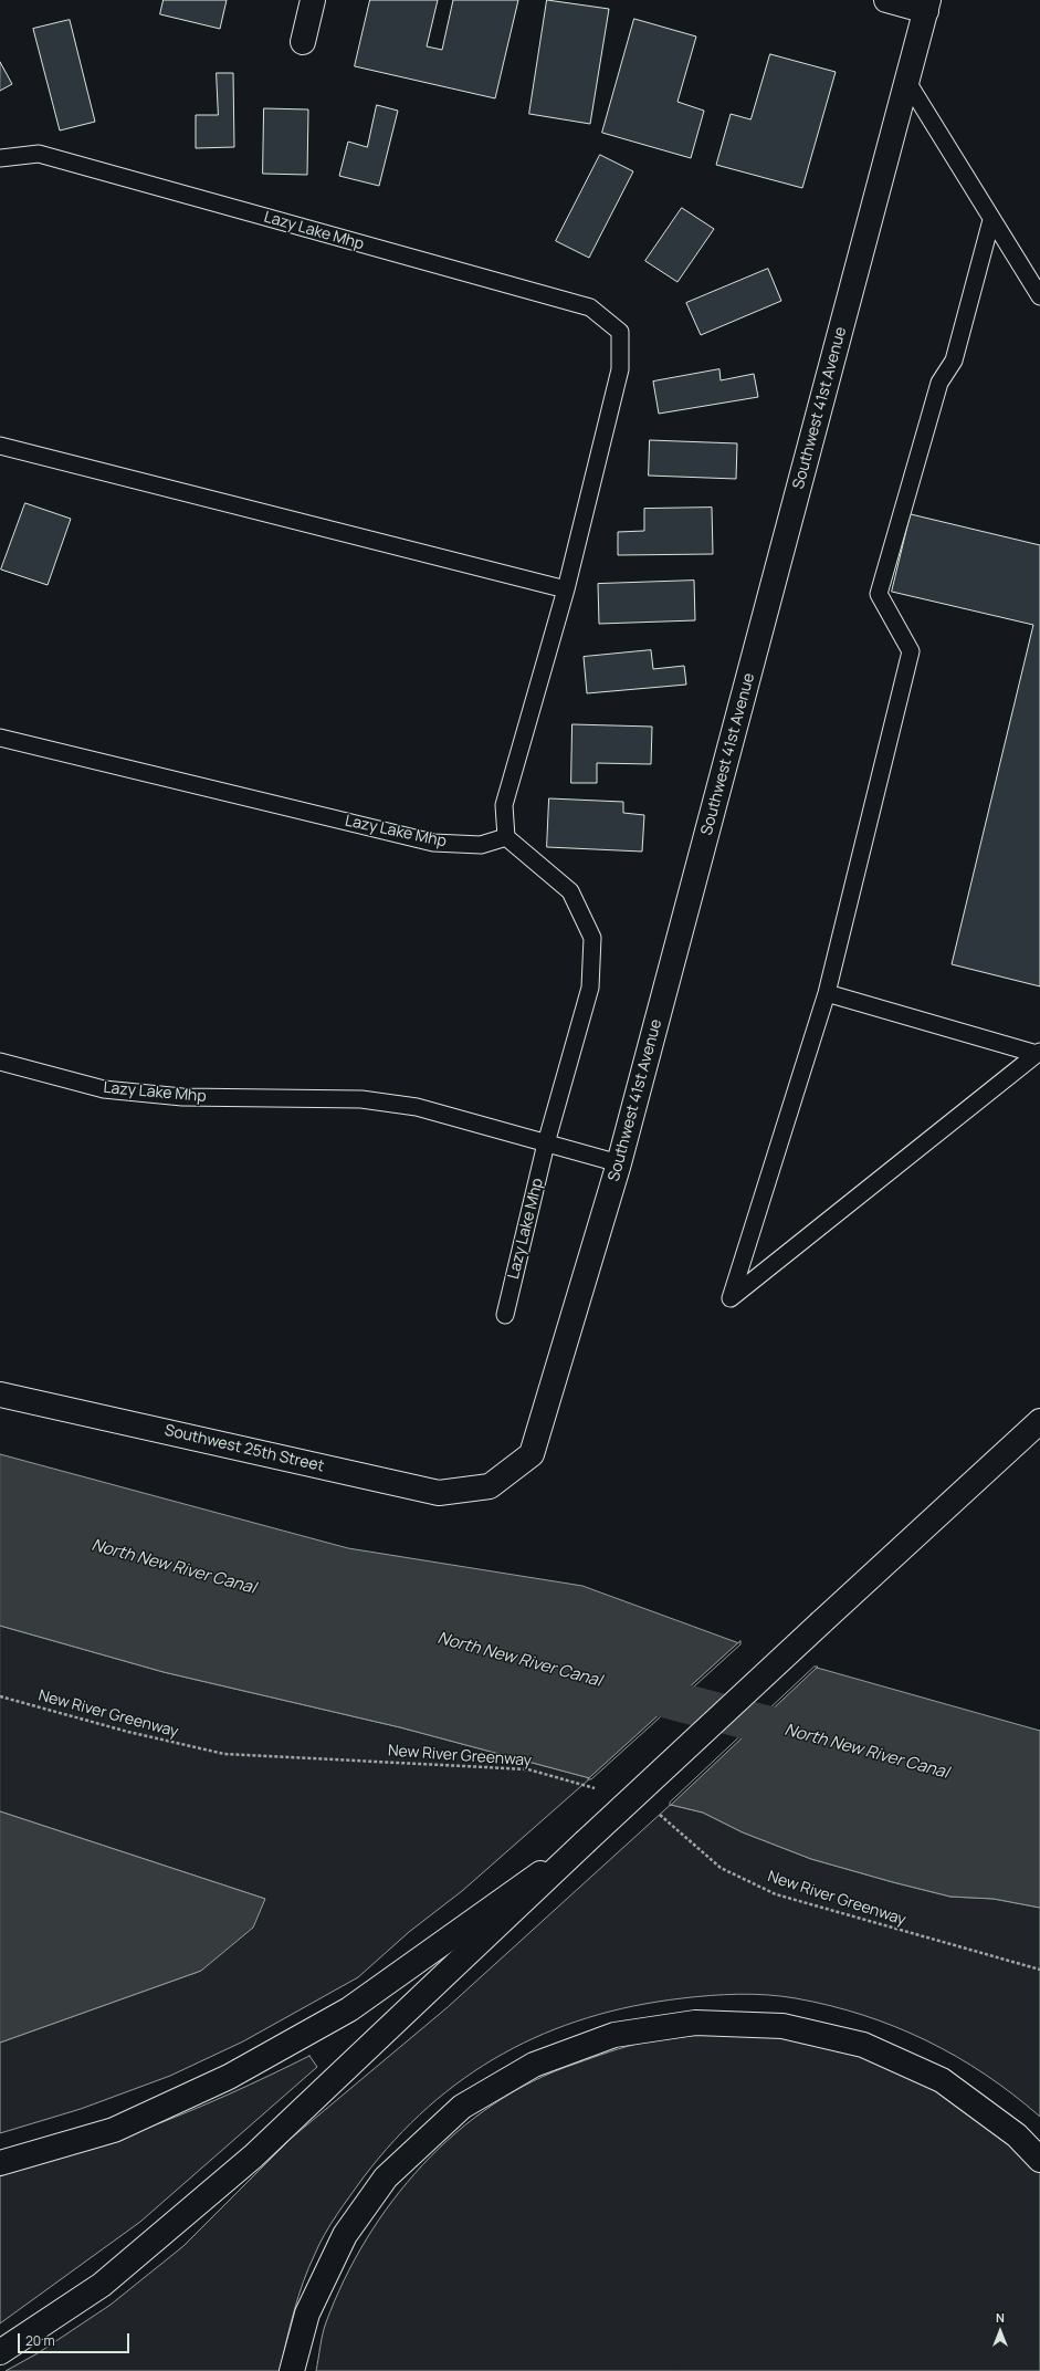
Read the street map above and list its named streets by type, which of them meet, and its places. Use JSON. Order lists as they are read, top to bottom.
{
  "streets": {
    "main road": ["Southwest 41st Avenue", "Southwest 25th Street"],
    "lane": ["Lazy Lake Mhp"],
    "path": ["New River Greenway"]
  },
  "crossings": [
    ["Lazy Lake Mhp", "Southwest 41st Avenue"],
    ["Southwest 41st Avenue", "Southwest 25th Street"]
  ],
  "water": ["North New River Canal"],
  "scale_bar": "20 m",
  "north": "top"
}
